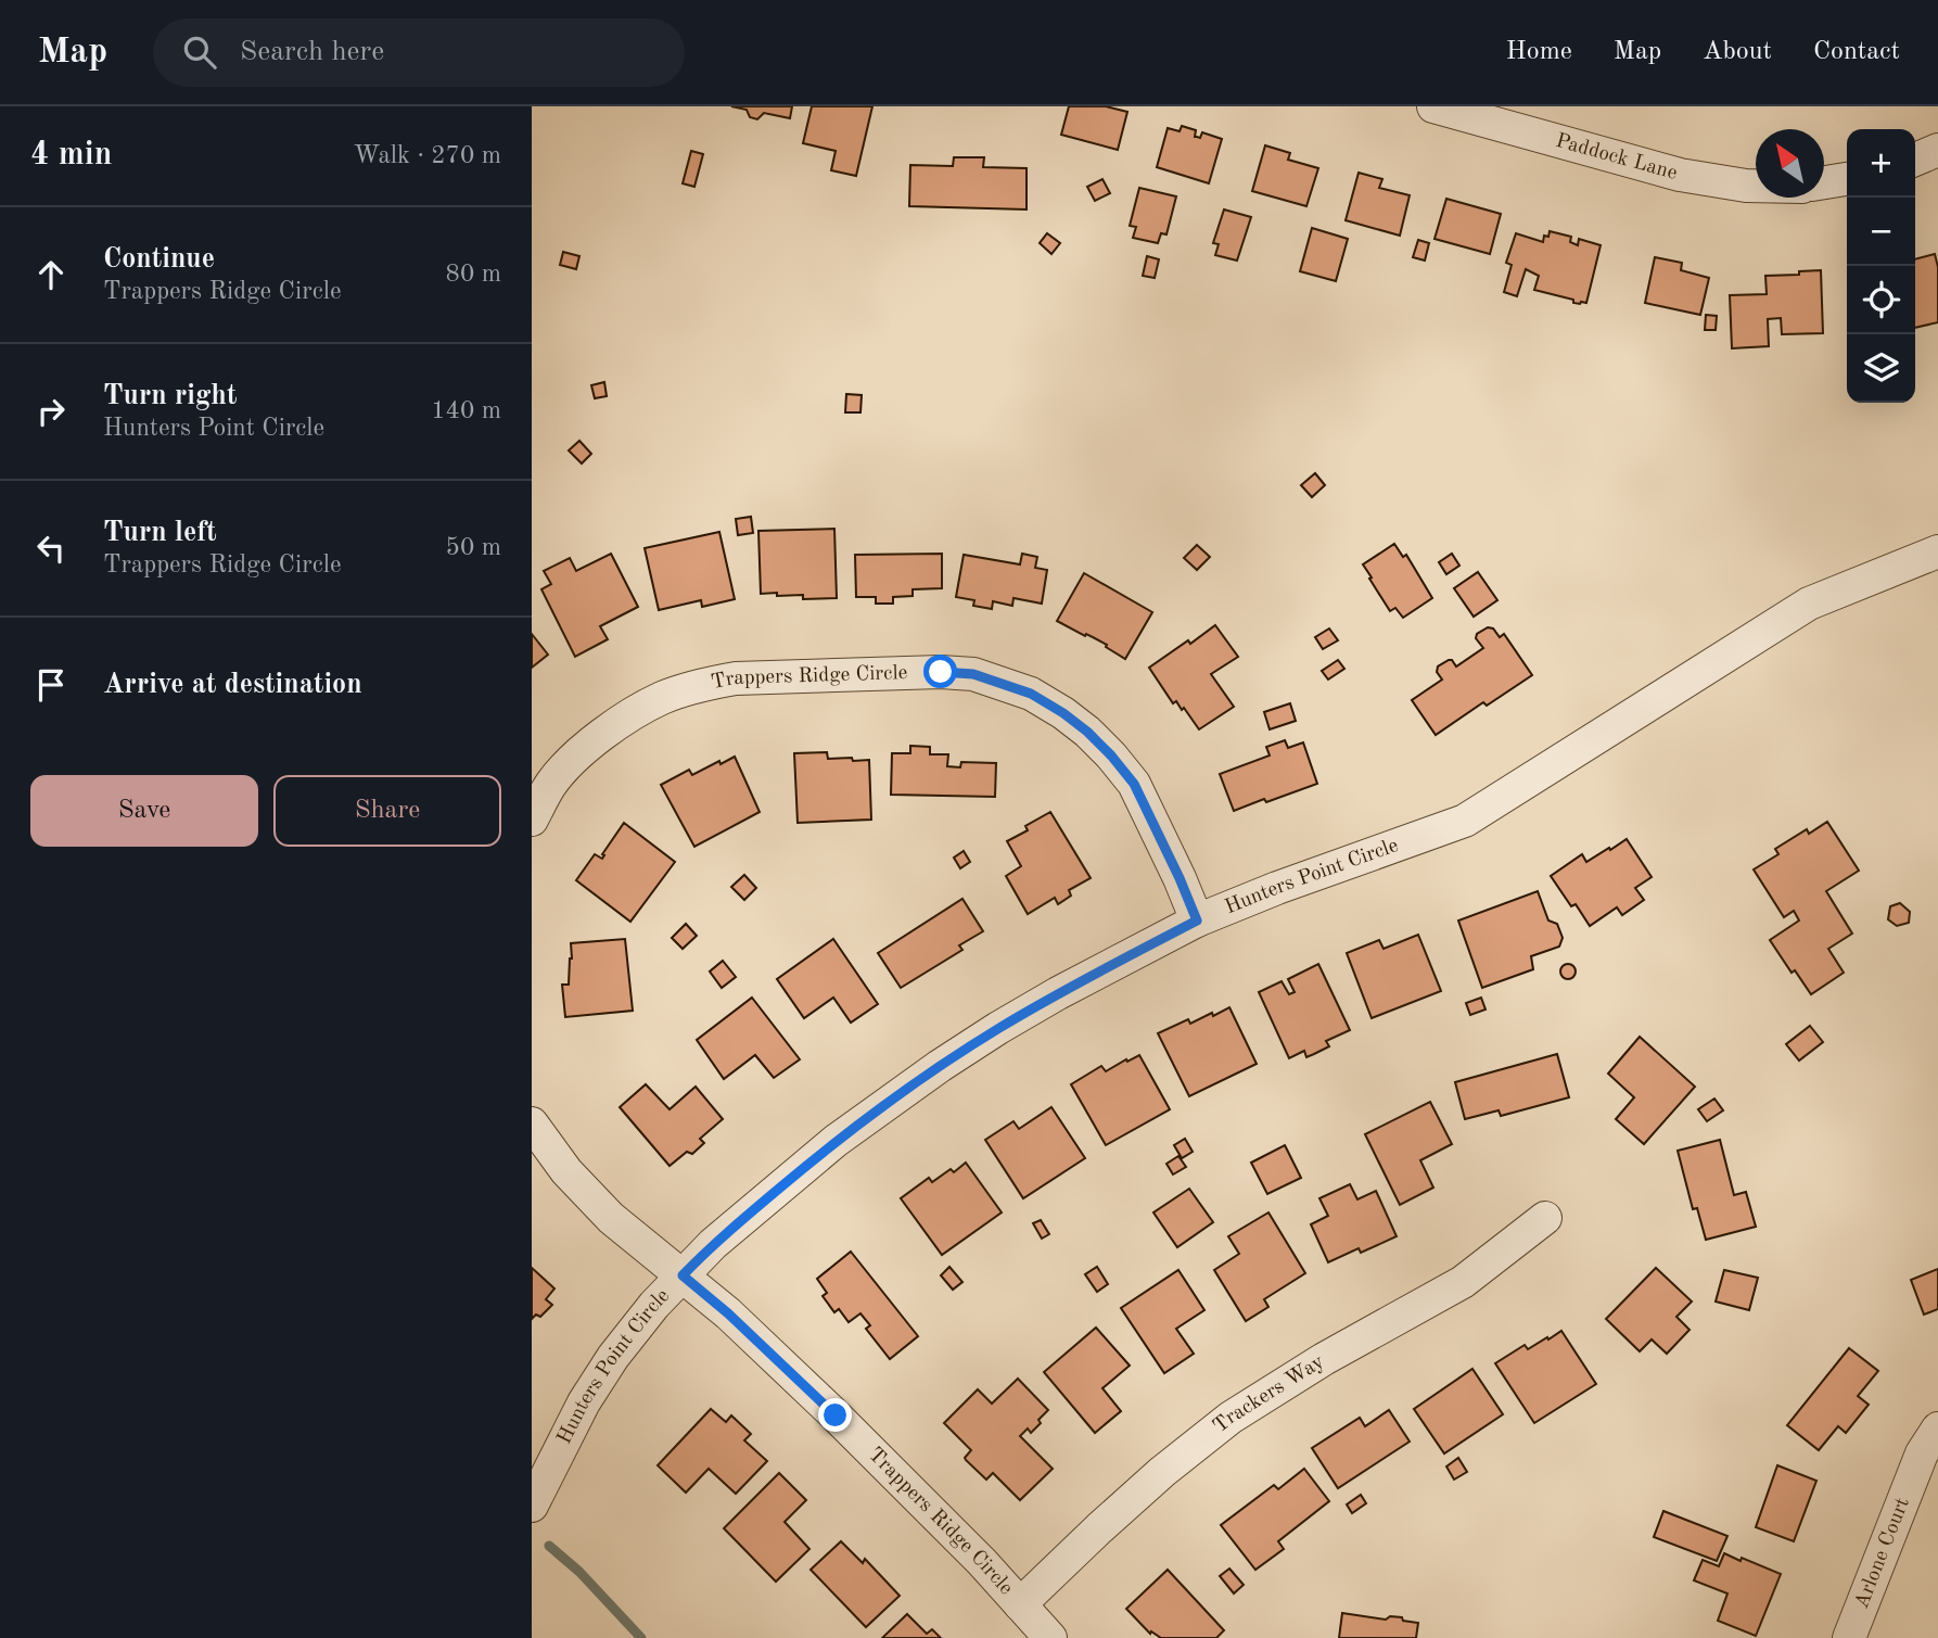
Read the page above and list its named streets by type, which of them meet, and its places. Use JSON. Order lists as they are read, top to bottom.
{
  "streets": {
    "street": [
      "Paddock Lane",
      "Trappers Ridge Circle",
      "Hunters Point Circle",
      "Trackers Way",
      "Arlone Court"
    ]
  },
  "crossings": [
    ["Trappers Ridge Circle", "Hunters Point Circle"],
    ["Trappers Ridge Circle", "Trackers Way"]
  ],
  "north": "top left",
  "page": {
    "header": "Map",
    "search": "Search here",
    "nav": [
      "Home",
      "Map",
      "About",
      "Contact"
    ],
    "heading": ["4 min", "Walk · 270 m"],
    "map_buttons": ["+", "−"],
    "list": [
      ["Continue", "Trappers Ridge Circle", "80 m"],
      ["Turn right", "Hunters Point Circle", "140 m"],
      ["Turn left", "Trappers Ridge Circle", "50 m"],
      "Arrive at destination"
    ],
    "buttons": ["Save", "Share"]
  }
}
